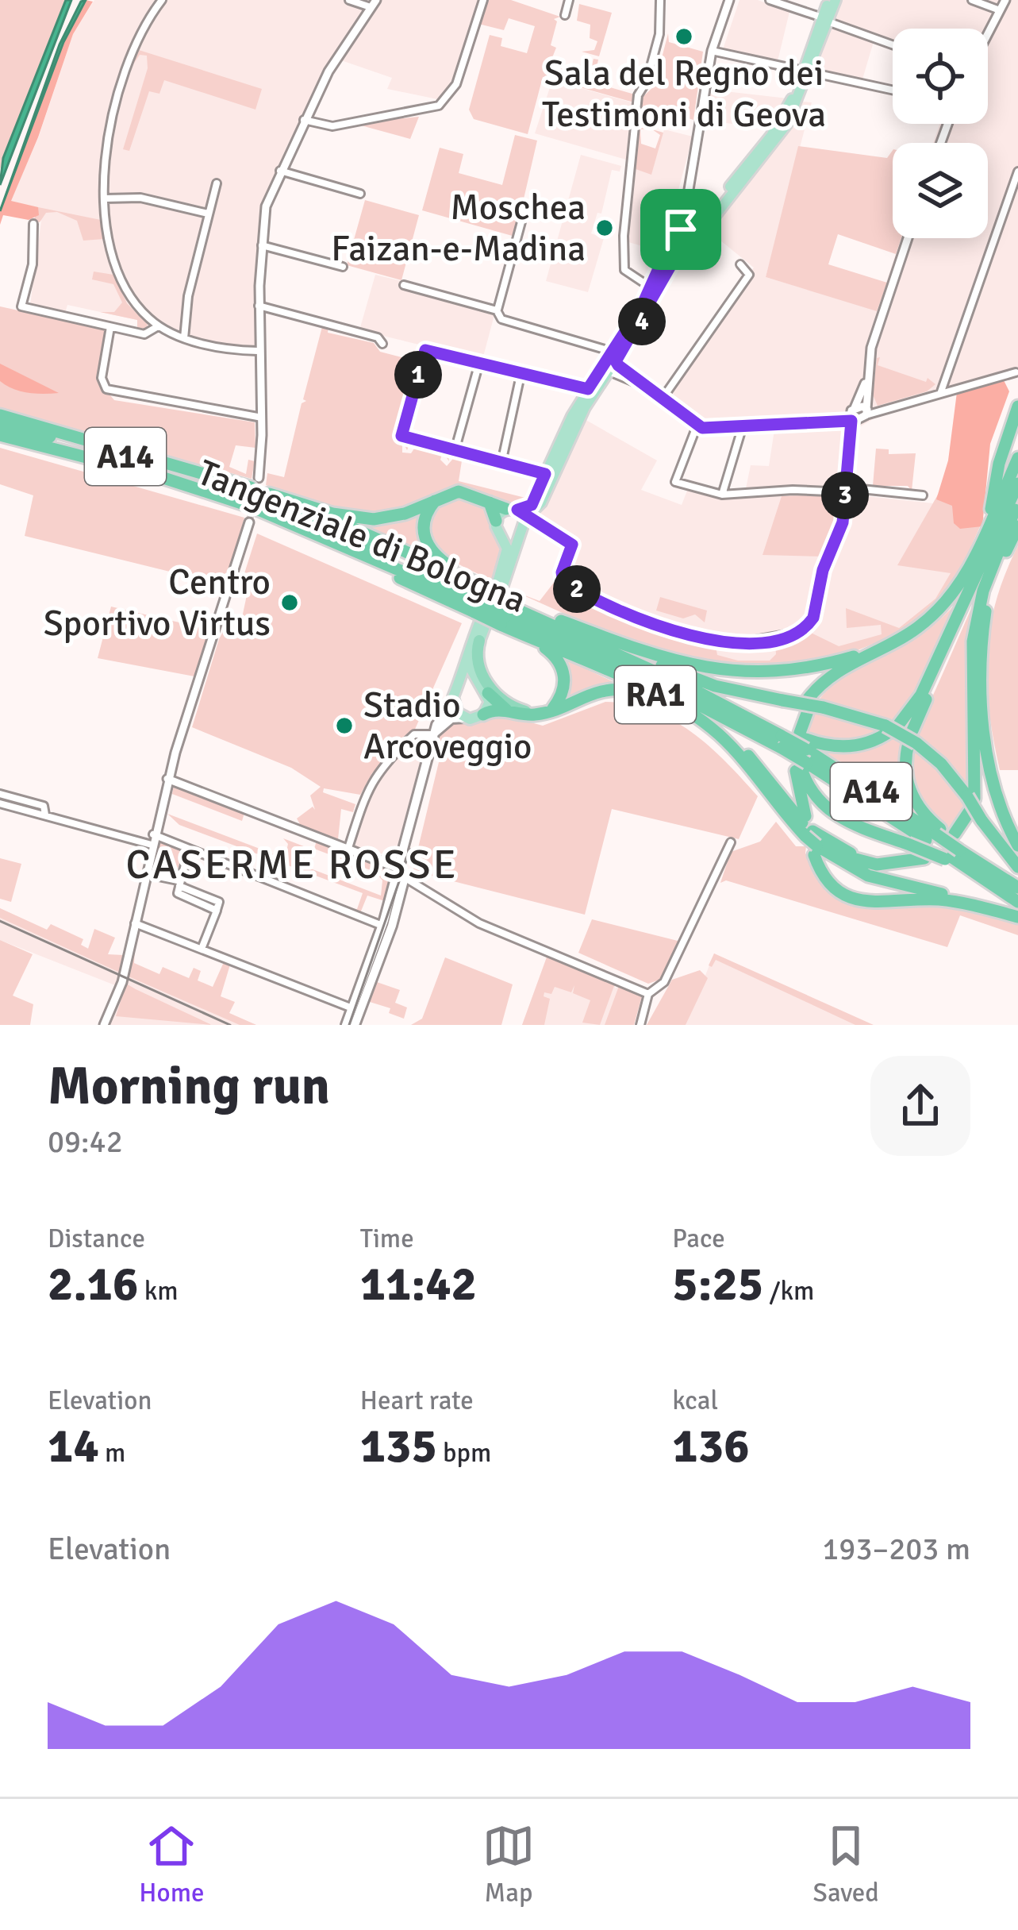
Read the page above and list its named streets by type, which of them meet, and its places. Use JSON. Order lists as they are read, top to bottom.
{
  "streets": {
    "highway": ["A14", "Tangenziale di Bologna", "RA1"]
  },
  "crossings": [
    ["A14", "Tangenziale di Bologna"]
  ],
  "districts": ["CASERME ROSSE"],
  "places": [
    "Sala del Regno dei Testimoni di Geova",
    "Moschea Faizan-e-Madina",
    "Centro Sportivo Virtus",
    "Stadio Arcoveggio"
  ],
  "page": {
    "pins": [
      "4",
      "1",
      "3",
      "2"
    ],
    "heading": ["Morning run", "09:42"],
    "stats": [
      ["Distance", "2.16 km"],
      ["Time", "11:42"],
      ["Pace", "5:25 /km"],
      ["Elevation", "14 m"],
      ["Heart rate", "135 bpm"],
      ["kcal", "136"]
    ],
    "chart": ["Elevation", "193–203 m"],
    "tabs": ["Home", "Map", "Saved"]
  }
}
